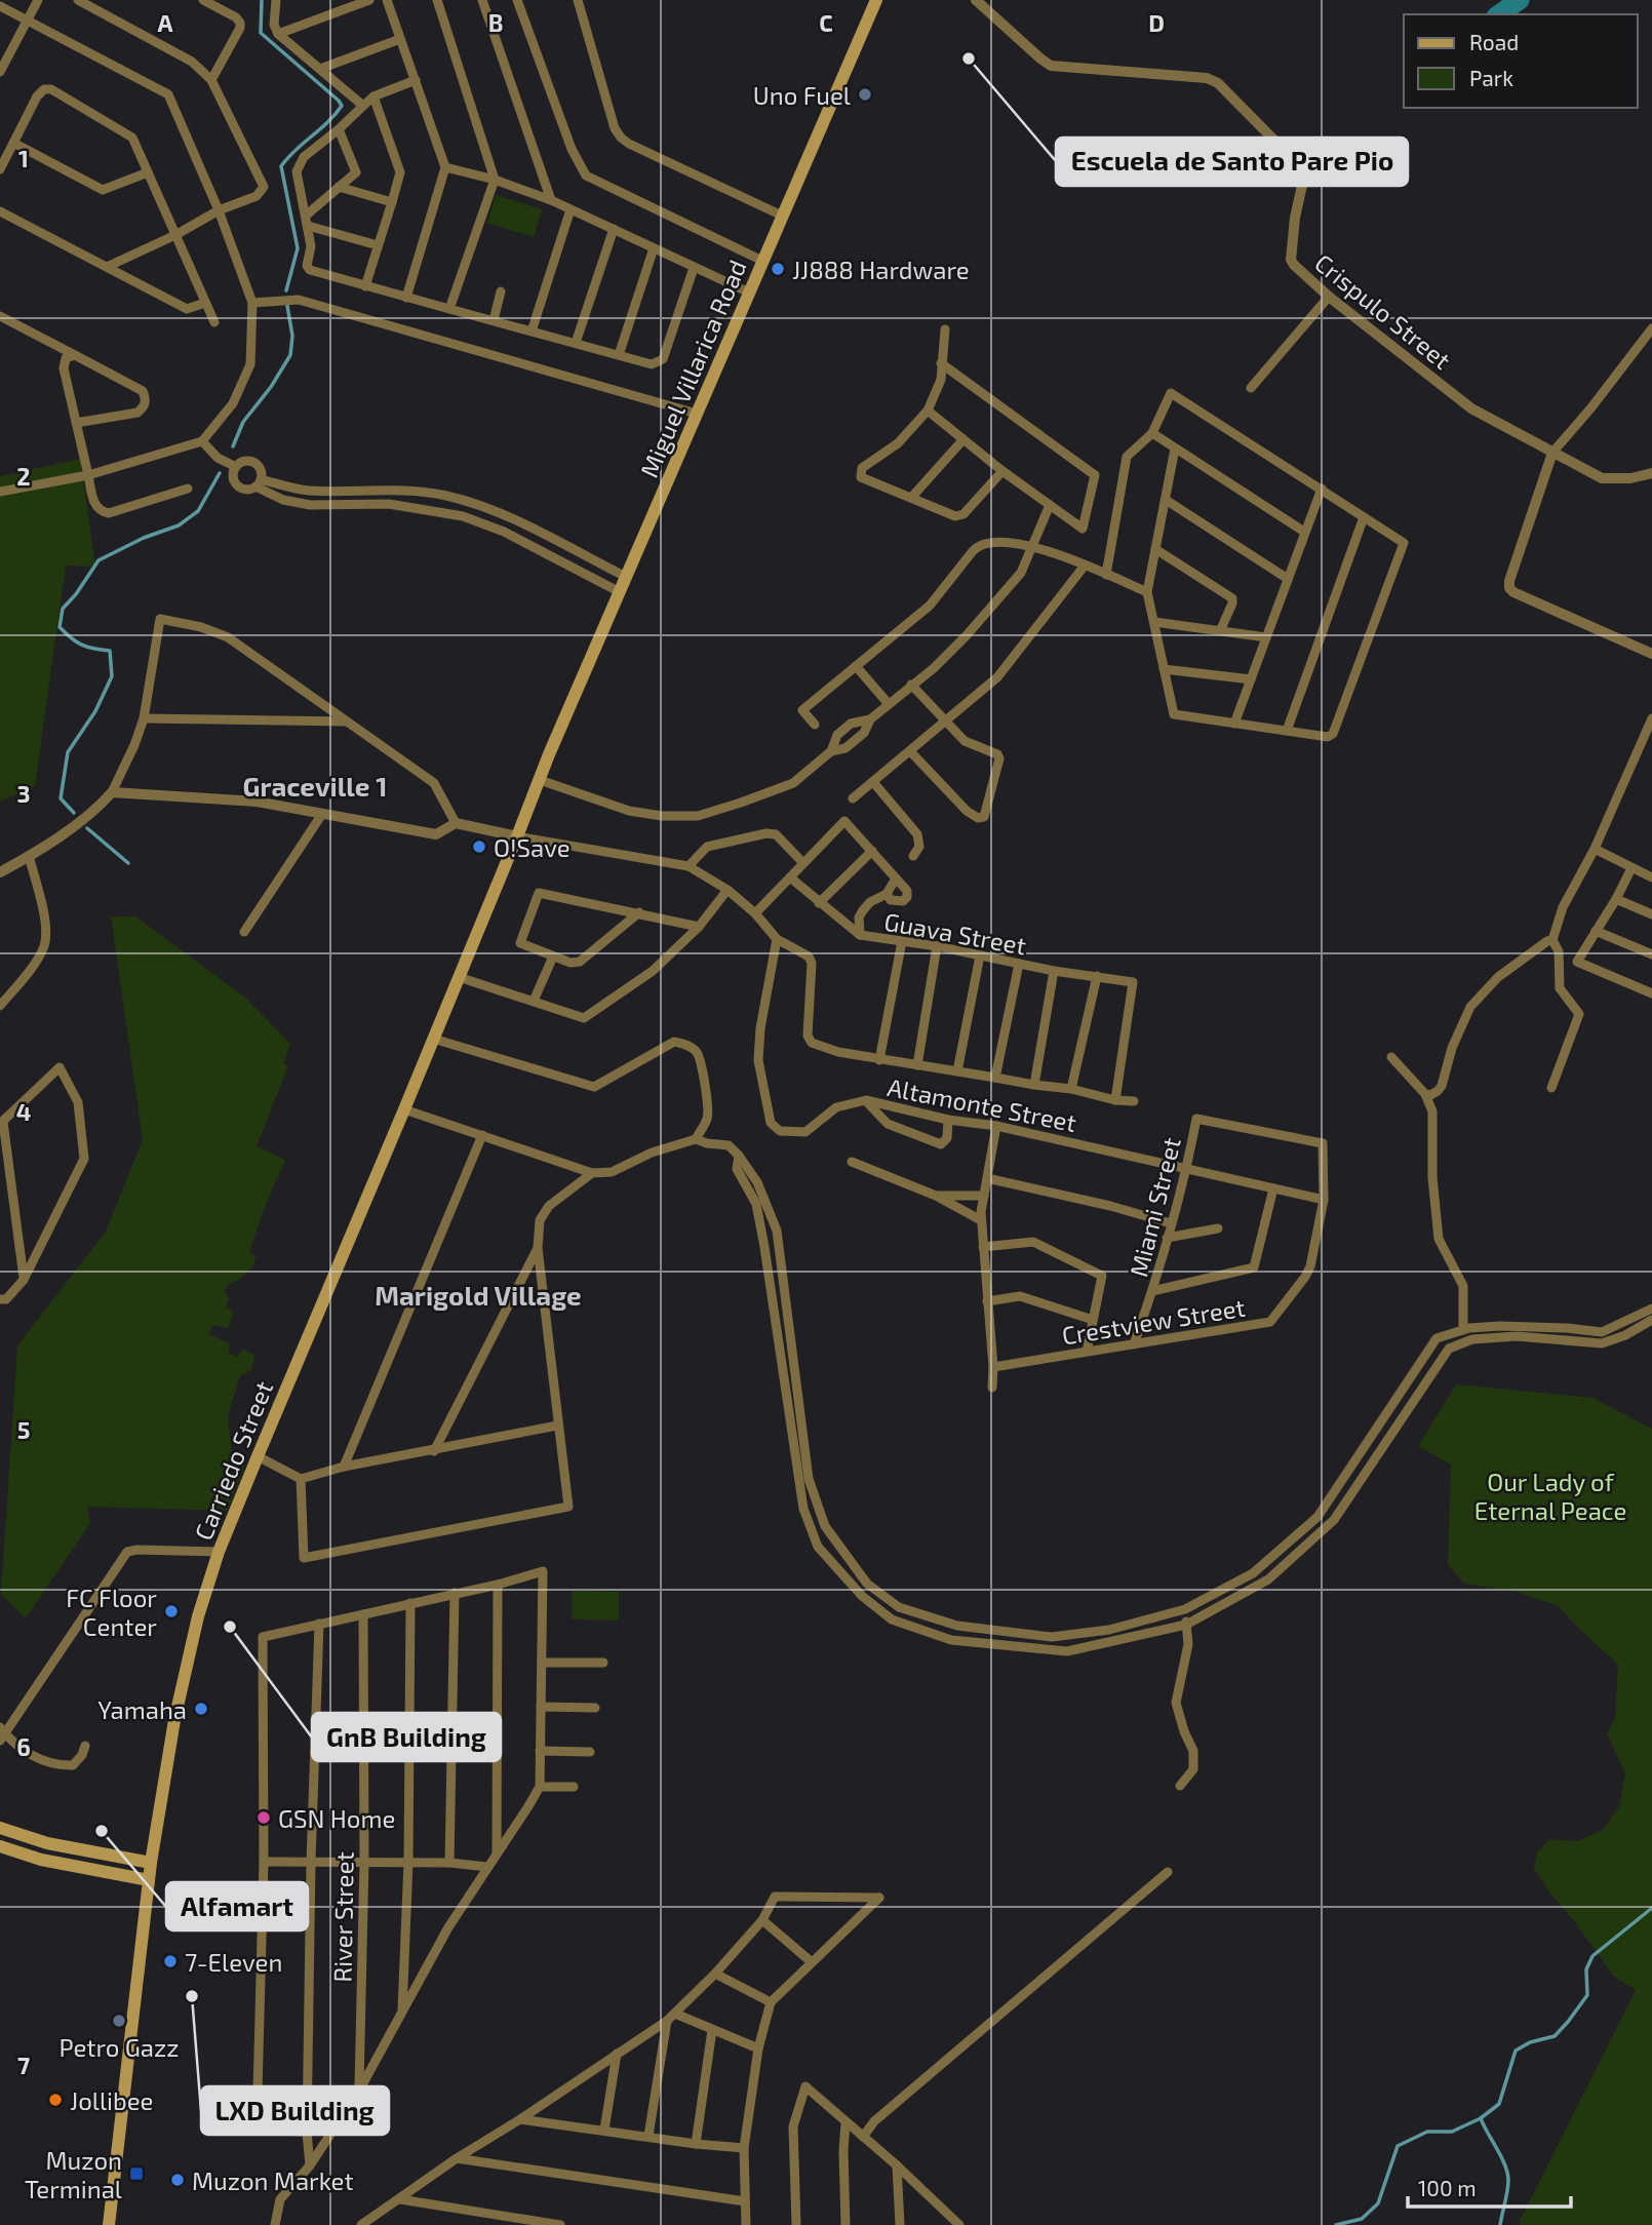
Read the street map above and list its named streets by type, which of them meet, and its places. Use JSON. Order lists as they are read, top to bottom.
{
  "streets": {
    "main road": ["Miguel Villarica Road", "Carriedo Street"],
    "street": [
      "Crispulo Street",
      "Guava Street",
      "Altamonte Street",
      "Miami Street",
      "Crestview Street",
      "River Street"
    ]
  },
  "crossings": [
    ["Miguel Villarica Road", "Carriedo Street"],
    ["Altamonte Street", "Miami Street"],
    ["Altamonte Street", "Crestview Street"],
    ["Miami Street", "Crestview Street"]
  ],
  "districts": ["Graceville 1", "Marigold Village"],
  "parks": ["Our Lady of Eternal Peace"],
  "places": {
    "other": [
      "Escuela de Santo Pare Pio",
      "Uno Fuel",
      "JJ888 Hardware",
      "O!Save",
      "FC Floor Center",
      "GnB Building",
      "Yamaha",
      "GSN Home",
      "Alfamart",
      "7-Eleven",
      "LXD Building",
      "Petro Gazz",
      "Jollibee",
      "Muzon Market"
    ],
    "transit": ["Muzon Terminal"]
  },
  "legend": ["Road", "Park"],
  "scale_bar": "100 m",
  "grid": {
    "columns": [
      "A",
      "B",
      "C",
      "D"
    ],
    "rows": [
      "1",
      "2",
      "3",
      "4",
      "5",
      "6",
      "7"
    ]
  }
}
